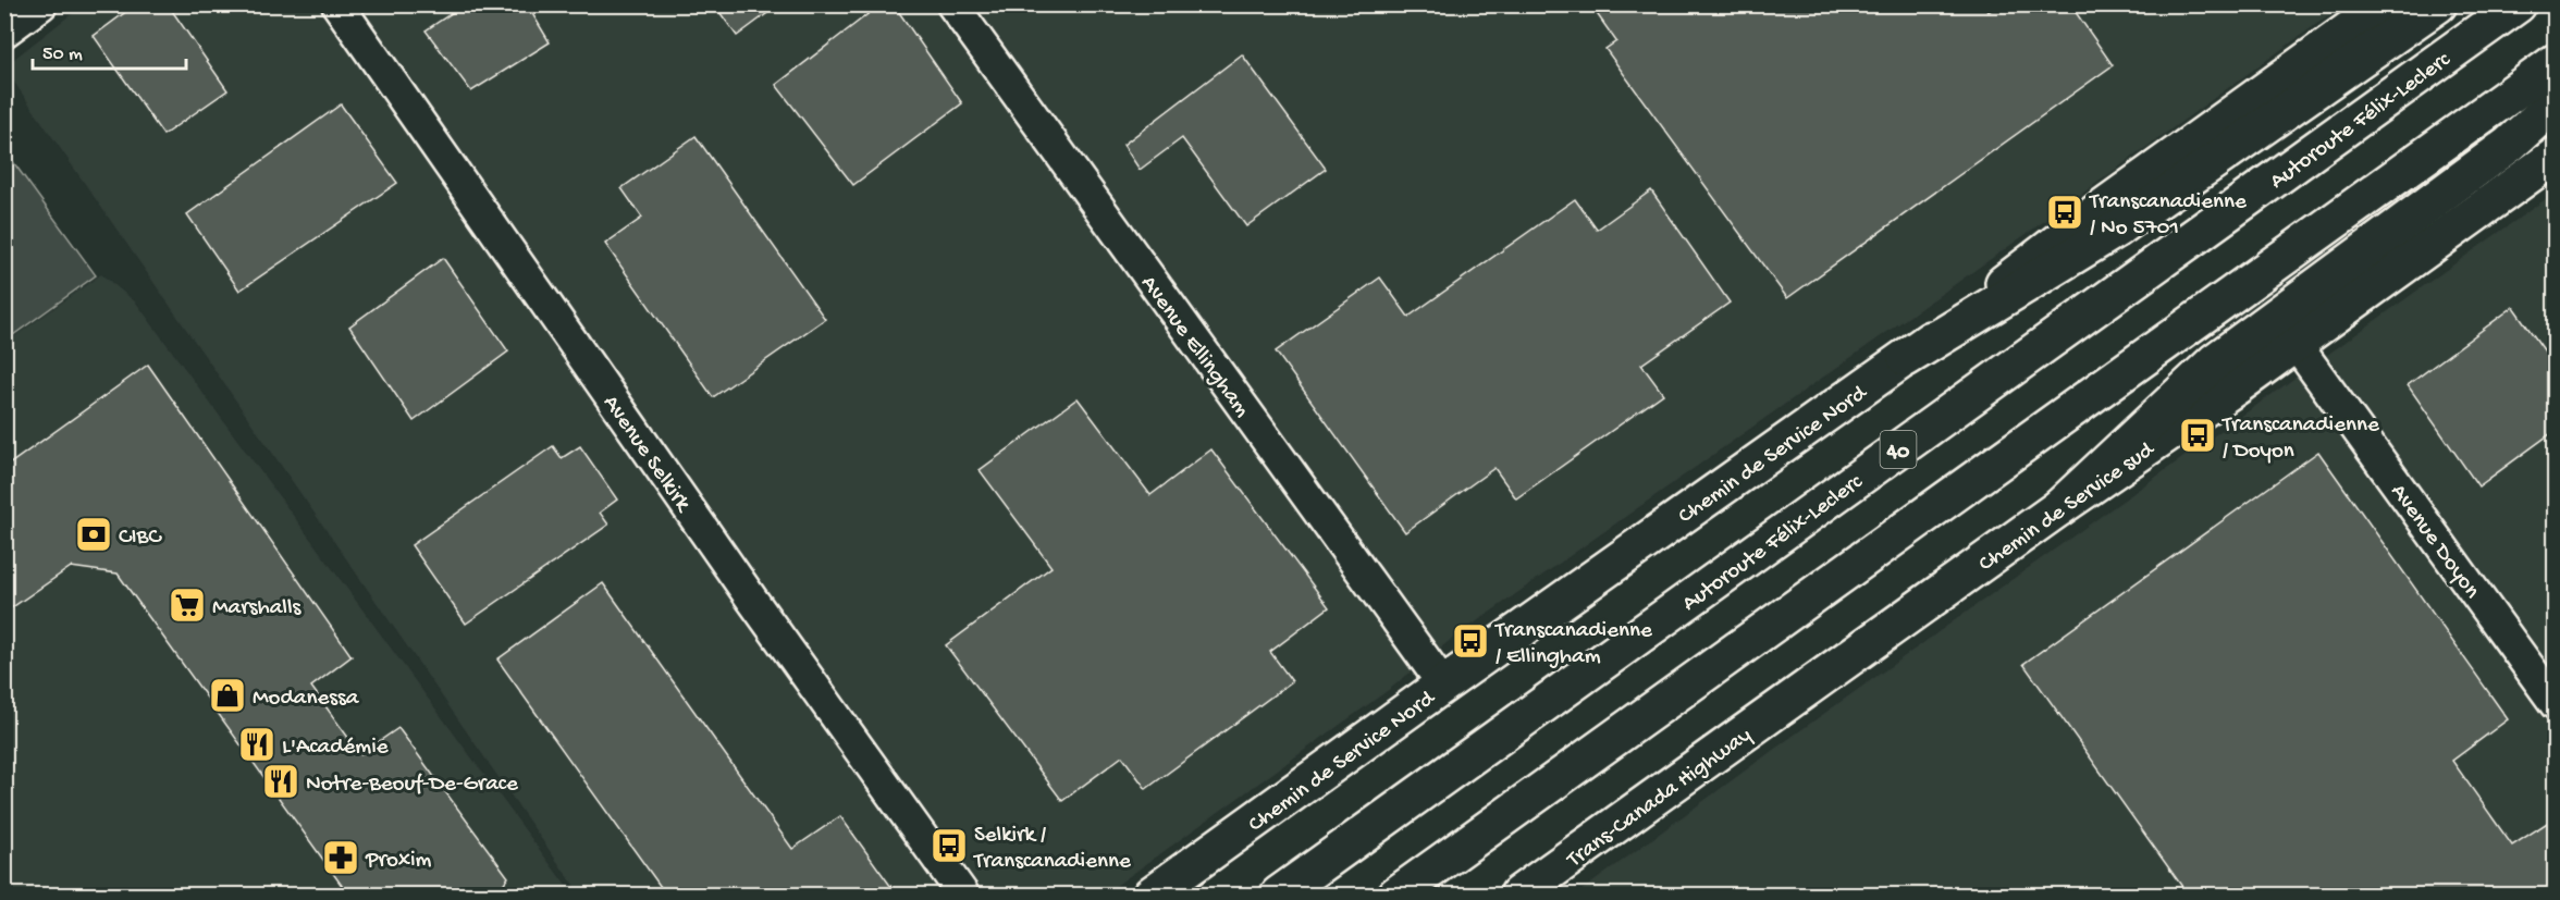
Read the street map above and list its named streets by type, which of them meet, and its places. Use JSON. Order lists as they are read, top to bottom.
{
  "streets": {
    "main road": [
      "Autoroute Félix-Leclerc",
      "40",
      "Chemin de Service Nord",
      "Chemin de Service sud"
    ],
    "street": ["Avenue Ellingham", "Avenue Selkirk", "Avenue Doyon"]
  },
  "crossings": [
    ["Avenue Ellingham", "Chemin de Service Nord"],
    ["Chemin de Service sud", "Avenue Doyon"]
  ],
  "places": {
    "bus stop": [
      "Transcanadienne / No 5701",
      "Transcanadienne / Doyon",
      "Transcanadienne / Ellingham",
      "Selkirk / Transcanadienne"
    ],
    "bank": ["CIBC"],
    "supermarket": ["Marshalls"],
    "shop": ["Modanessa"],
    "restaurant": ["L'Académie", "Notre-Beouf-De-Grace"],
    "pharmacy": ["Proxim"]
  },
  "scale_bar": "50 m"
}
